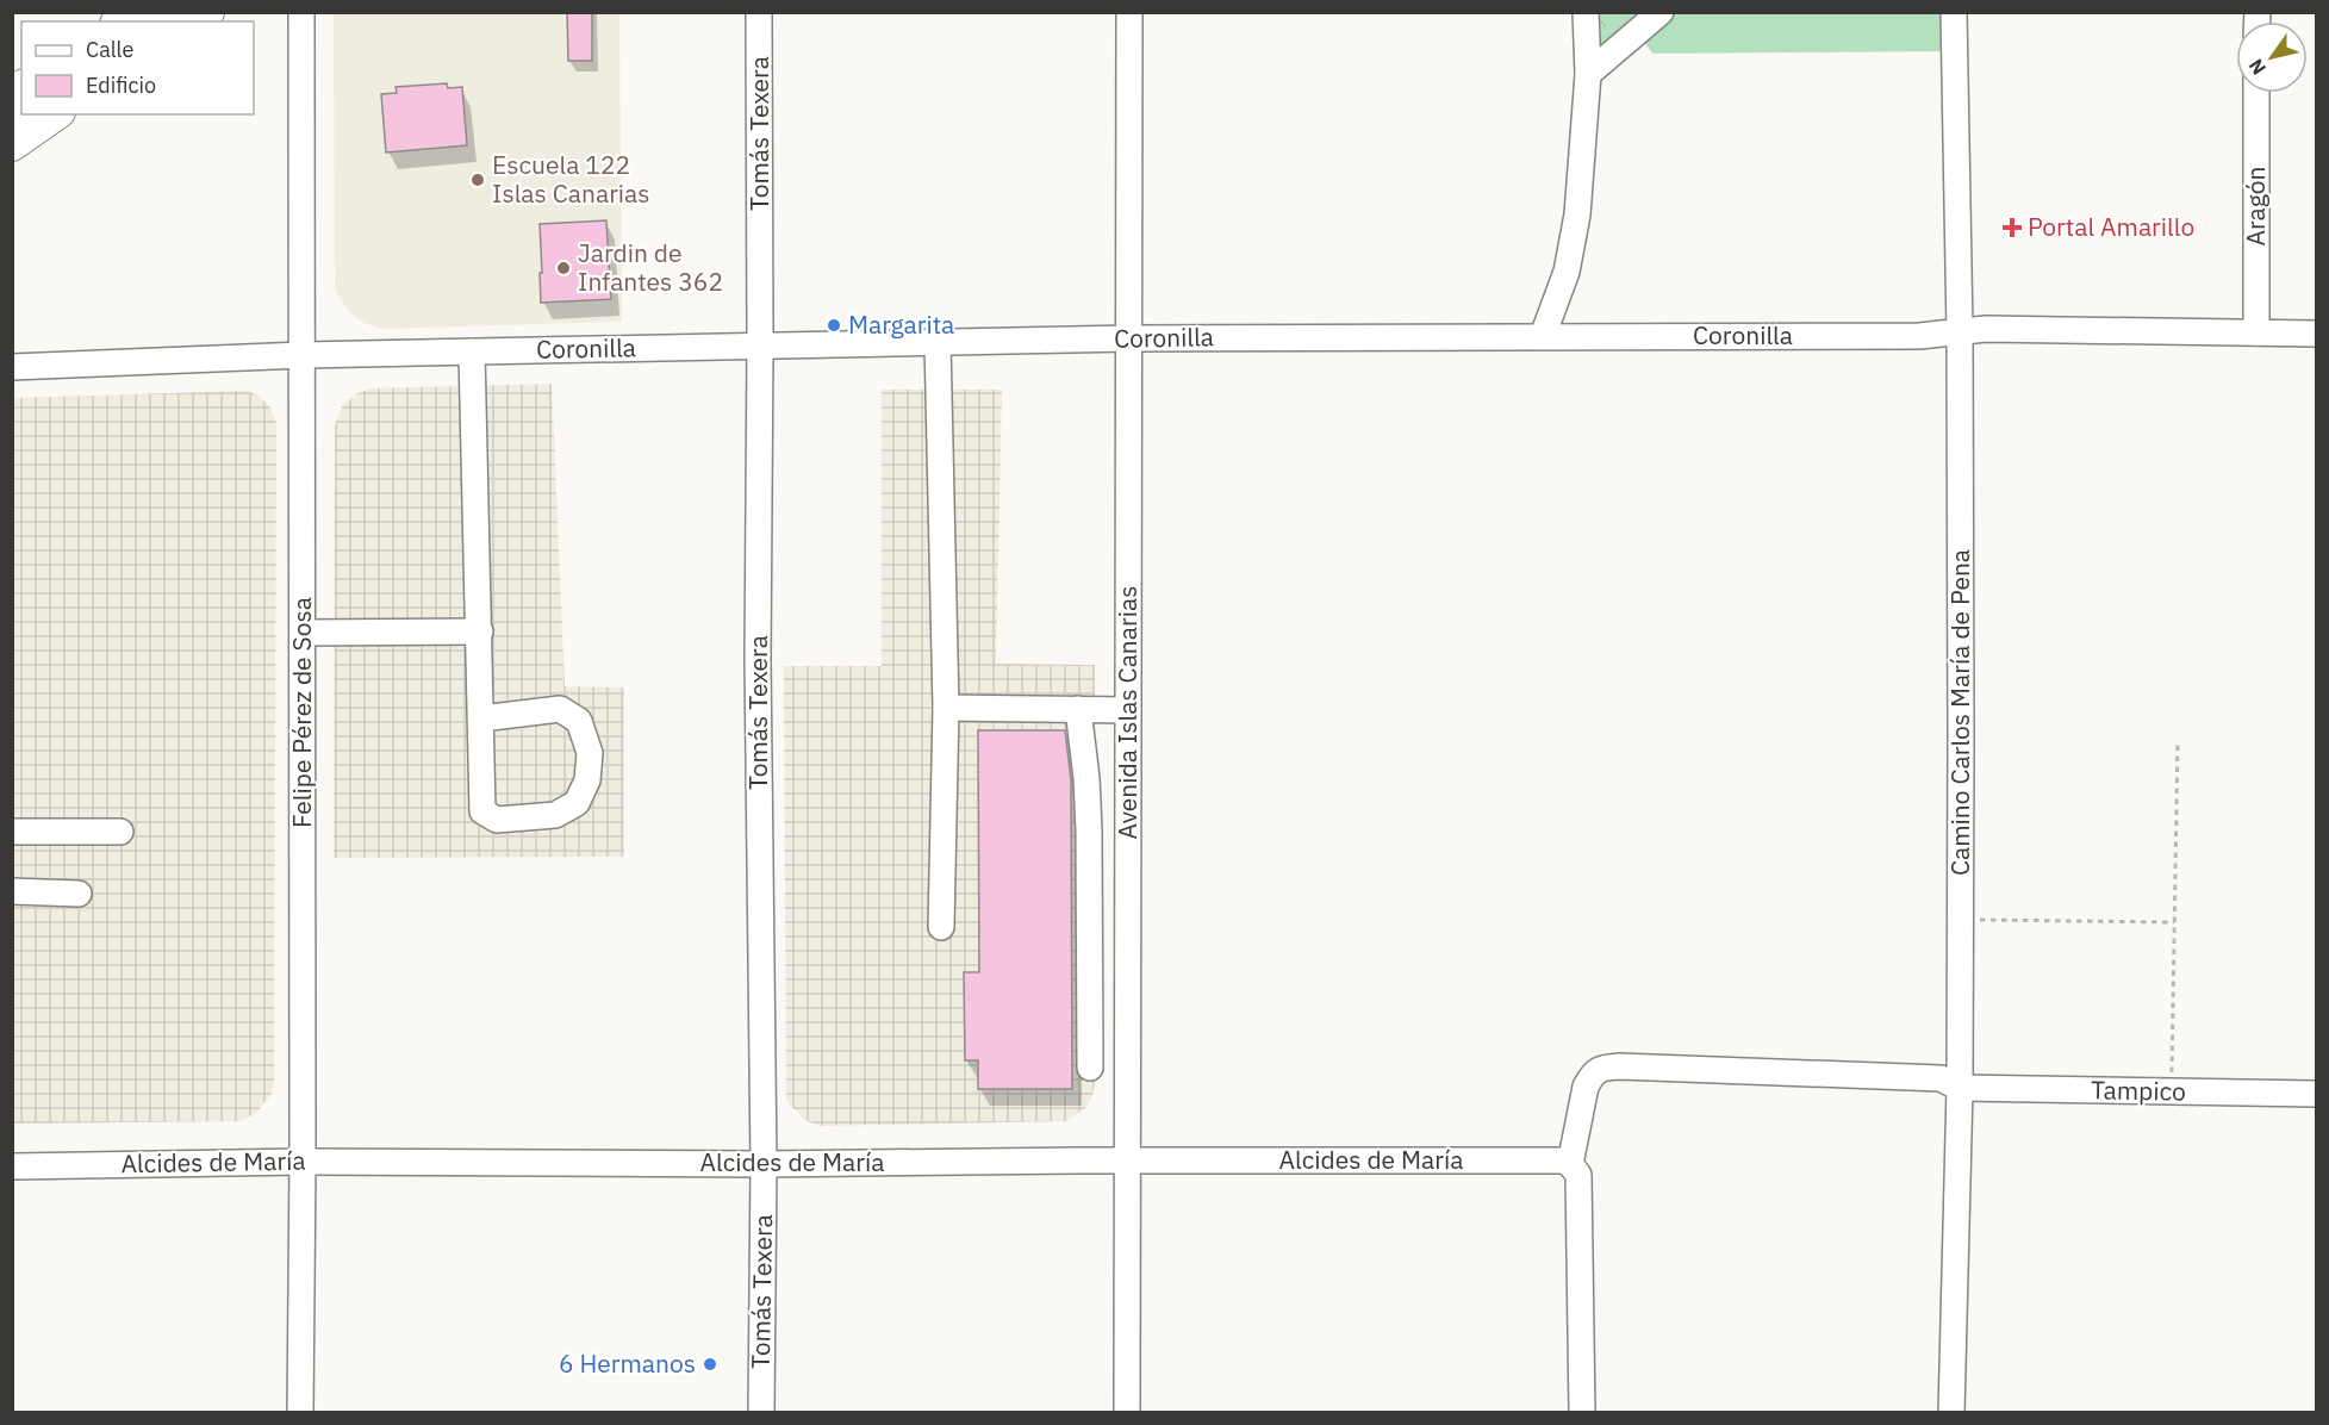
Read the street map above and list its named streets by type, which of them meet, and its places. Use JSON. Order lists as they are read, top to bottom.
{
  "streets": {
    "street": [
      "Tomás Texera",
      "Aragón",
      "Coronilla",
      "Felipe Pérez de Sosa",
      "Avenida Islas Canarias",
      "Camino Carlos María de Pena",
      "Tampico",
      "Alcides de María"
    ]
  },
  "crossings": [
    ["Tomás Texera", "Coronilla"],
    ["Tomás Texera", "Alcides de María"],
    ["Aragón", "Coronilla"],
    ["Coronilla", "Felipe Pérez de Sosa"],
    ["Coronilla", "Avenida Islas Canarias"],
    ["Coronilla", "Camino Carlos María de Pena"],
    ["Felipe Pérez de Sosa", "Alcides de María"],
    ["Avenida Islas Canarias", "Alcides de María"],
    ["Camino Carlos María de Pena", "Tampico"],
    ["Tampico", "Alcides de María"]
  ],
  "places": {
    "other": [
      "Escuela 122 Islas Canarias",
      "Jardin de Infantes 362",
      "Margarita",
      "6 Hermanos"
    ],
    "health": ["Portal Amarillo"]
  },
  "legend": ["Calle", "Edificio"],
  "north": "bottom left"
}
